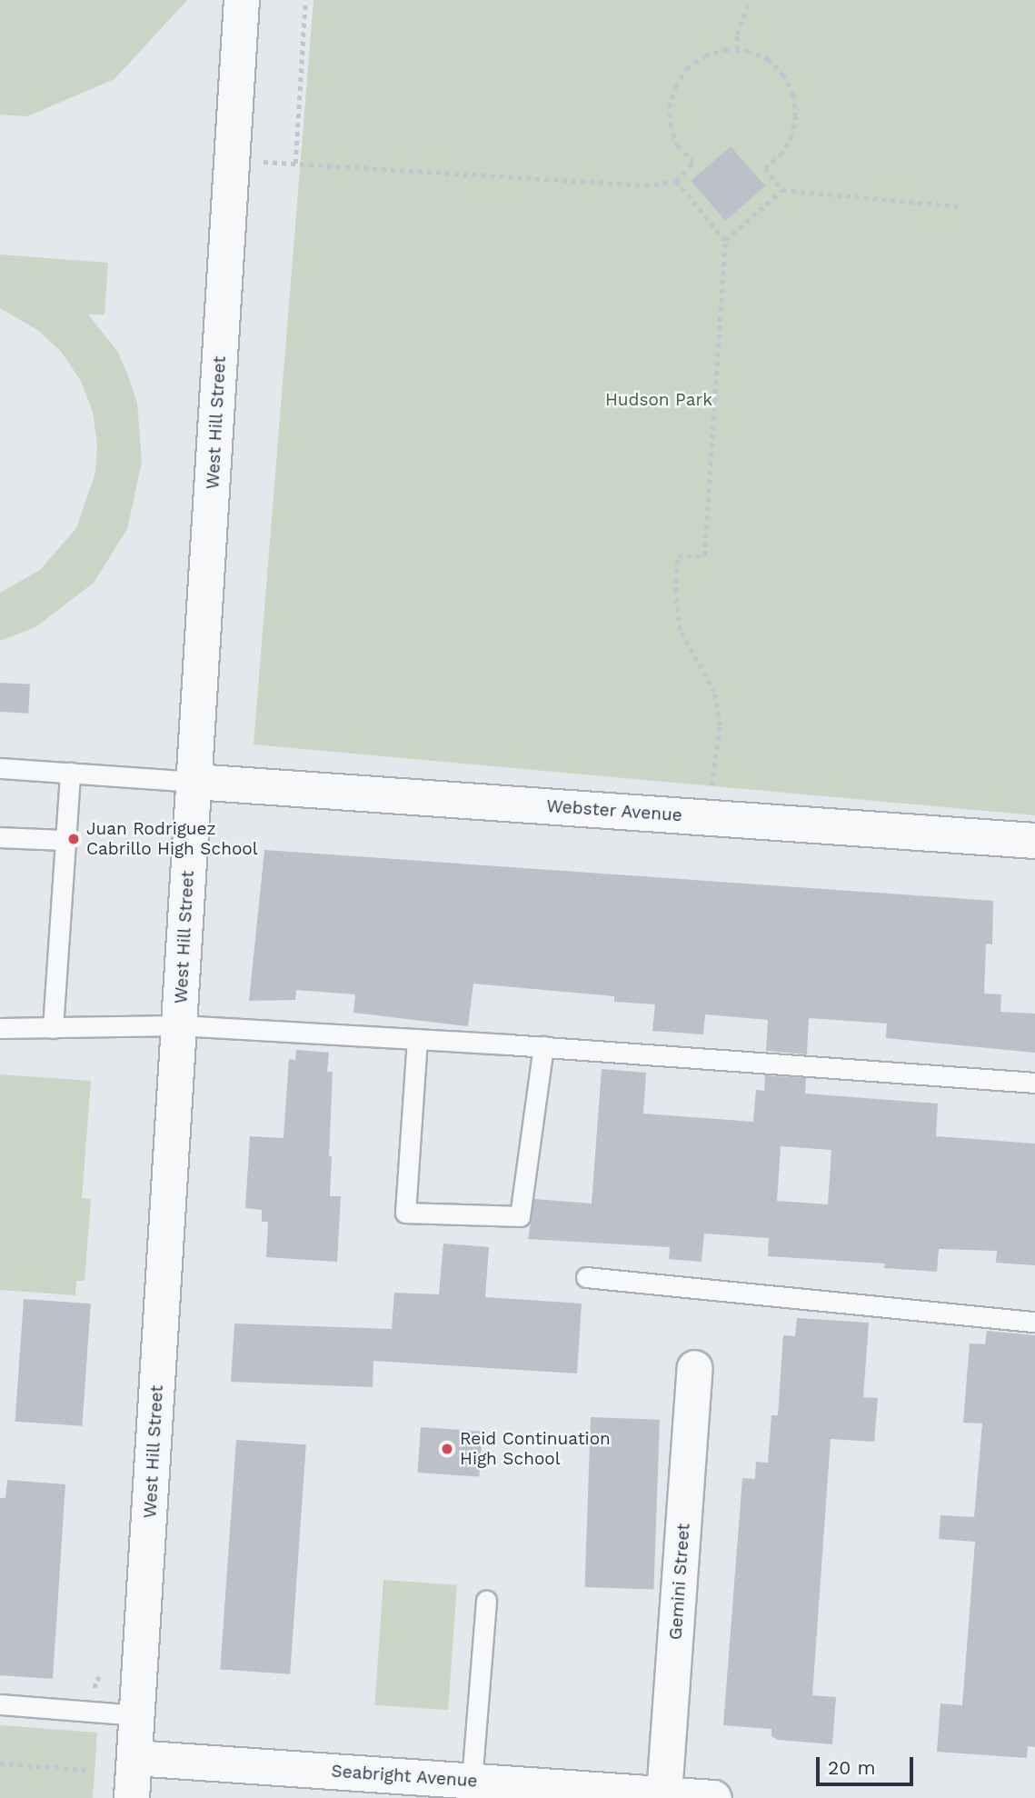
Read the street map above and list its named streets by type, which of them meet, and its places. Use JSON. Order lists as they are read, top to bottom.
{
  "streets": {
    "street": [
      "West Hill Street",
      "Webster Avenue",
      "Gemini Street",
      "Seabright Avenue"
    ]
  },
  "crossings": [
    ["West Hill Street", "Webster Avenue"],
    ["West Hill Street", "Seabright Avenue"],
    ["Gemini Street", "Seabright Avenue"]
  ],
  "parks": ["Hudson Park"],
  "places": ["Juan Rodriguez Cabrillo High School", "Reid Continuation High School"],
  "scale_bar": "20 m"
}
